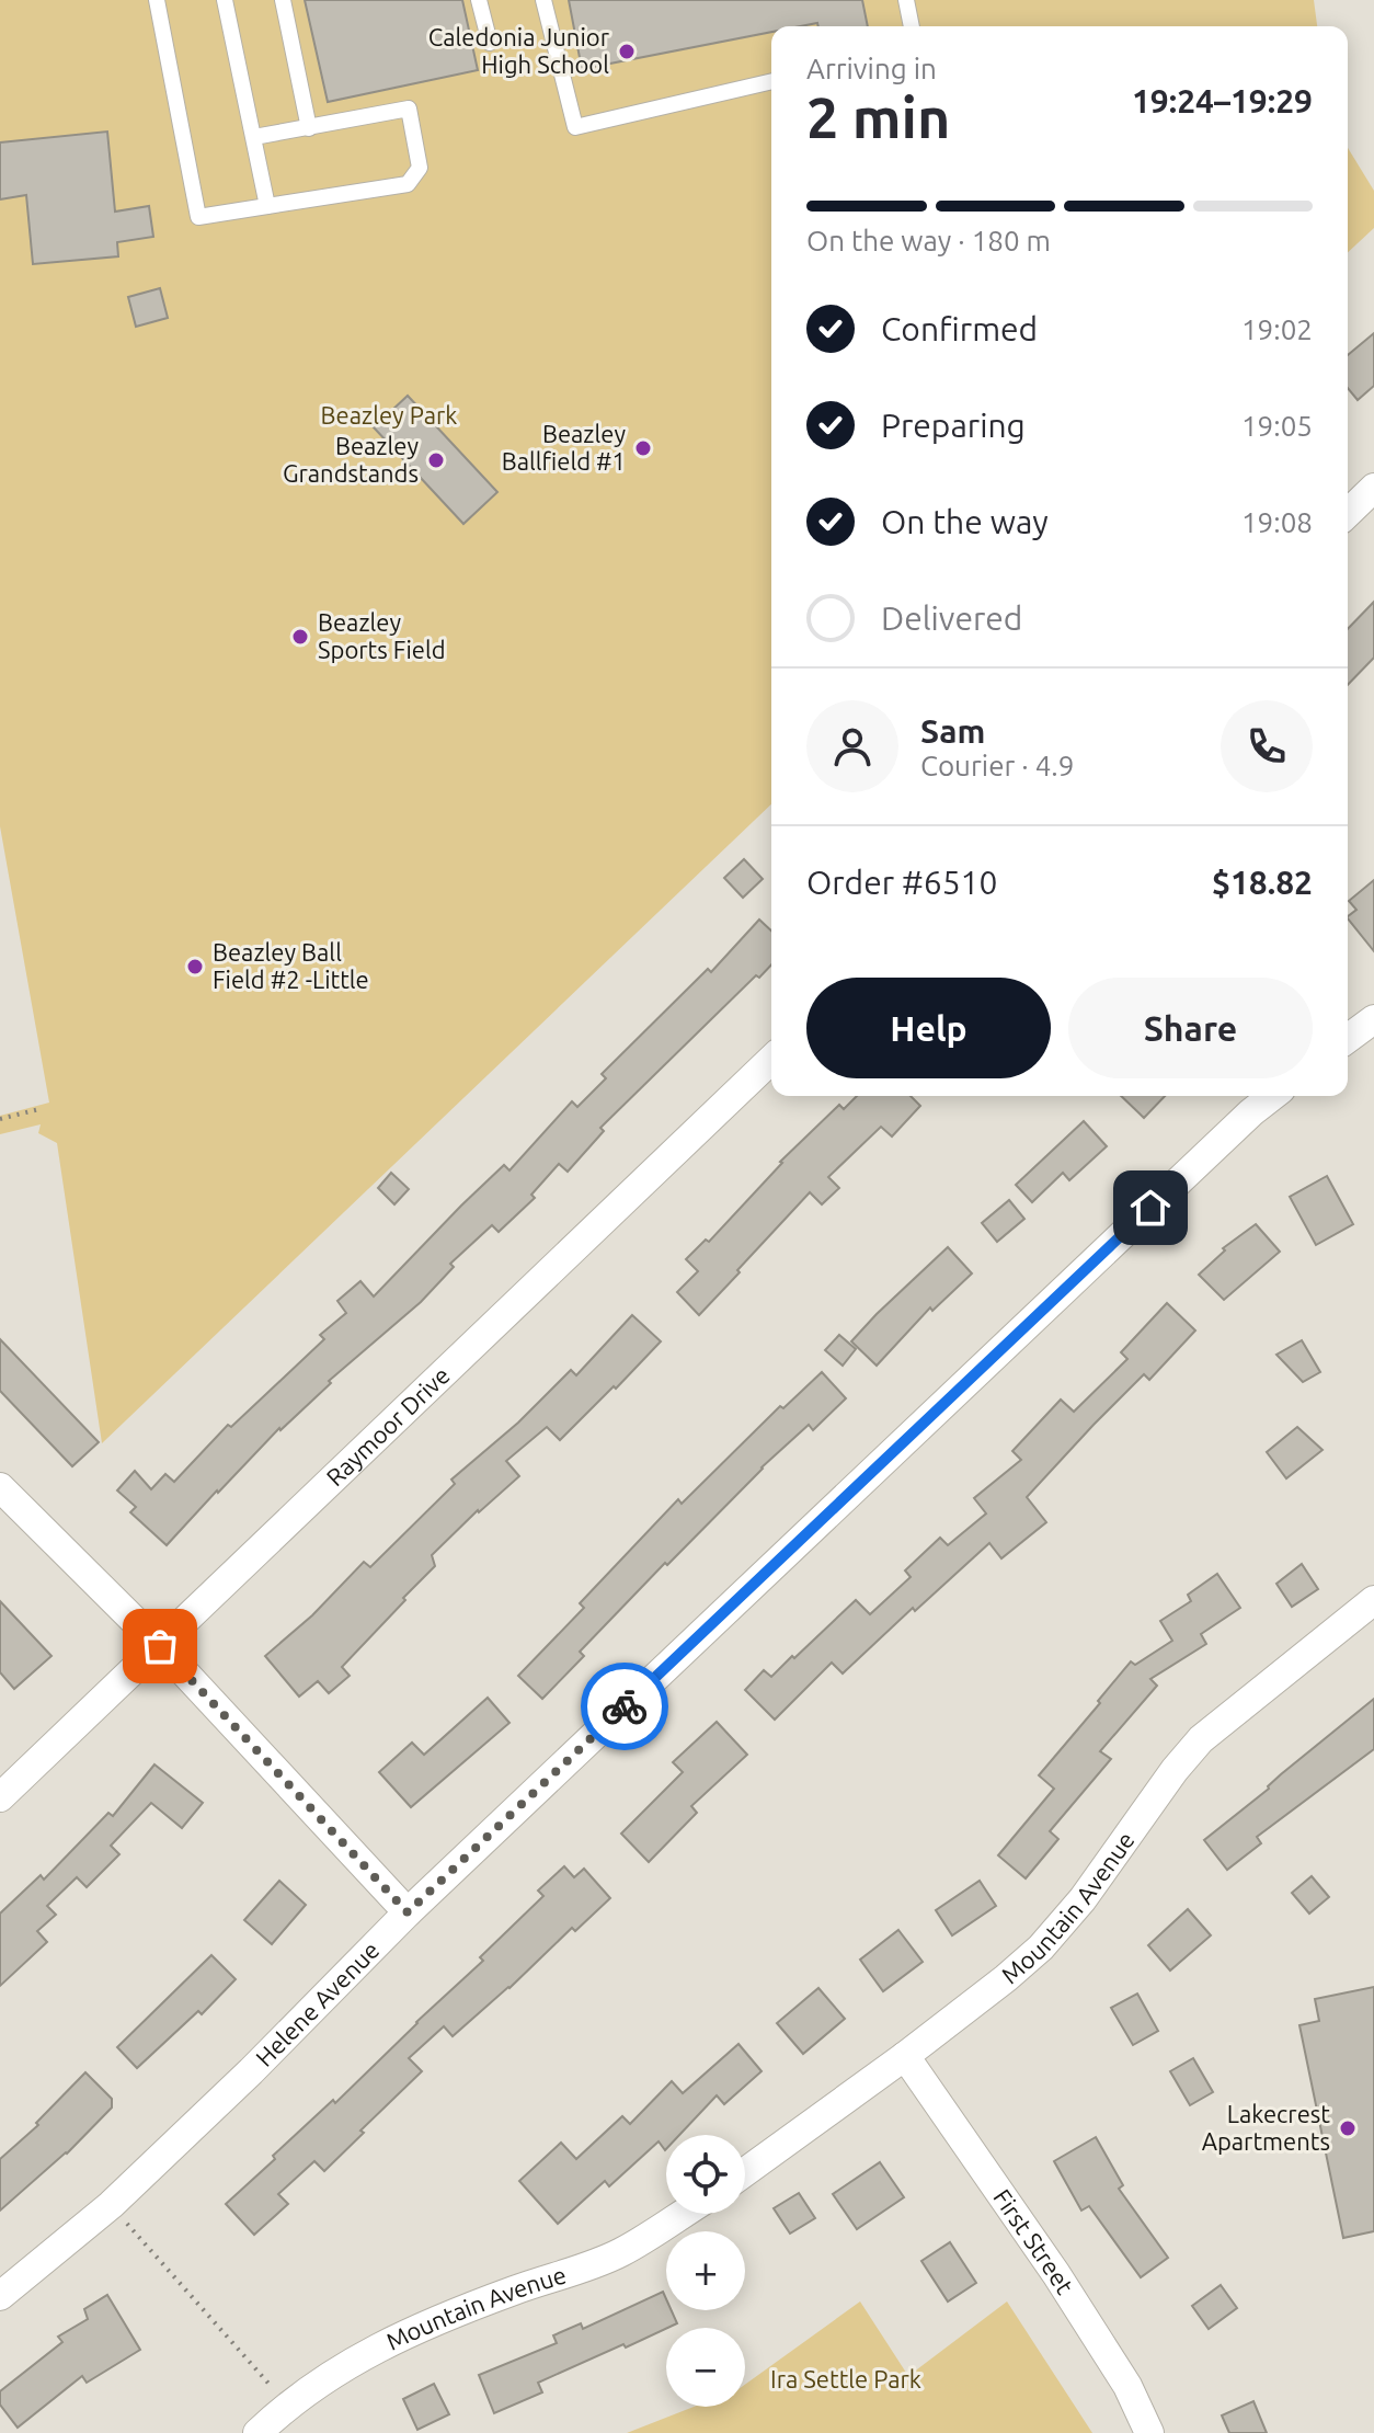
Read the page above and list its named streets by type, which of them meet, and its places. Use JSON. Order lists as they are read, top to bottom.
{
  "streets": {
    "street": [
      "Raymoor Drive",
      "Mountain Avenue",
      "Helene Avenue",
      "First Street"
    ]
  },
  "crossings": [
    ["Mountain Avenue", "First Street"]
  ],
  "parks": ["Beazley Park", "Ira Settle Park"],
  "places": [
    "Caledonia Junior High School",
    "Beazley Ballfield #1",
    "Beazley Grandstands",
    "Beazley Sports Field",
    "Beazley Ball Field #2 -Little",
    "Lakecrest Apartments"
  ],
  "page": {
    "heading": ["2 min", "Arriving in", "19:24–19:29"],
    "panel": [
      "Sam",
      "Courier · 4.9",
      "Order #6510",
      "$18.82"
    ],
    "bar": "On the way · 180 m",
    "list": [
      ["Confirmed", "19:02"],
      ["Preparing", "19:05"],
      ["On the way", "19:08"],
      "Delivered"
    ],
    "buttons": ["Help", "Share"],
    "map_buttons": ["+", "−"]
  }
}
